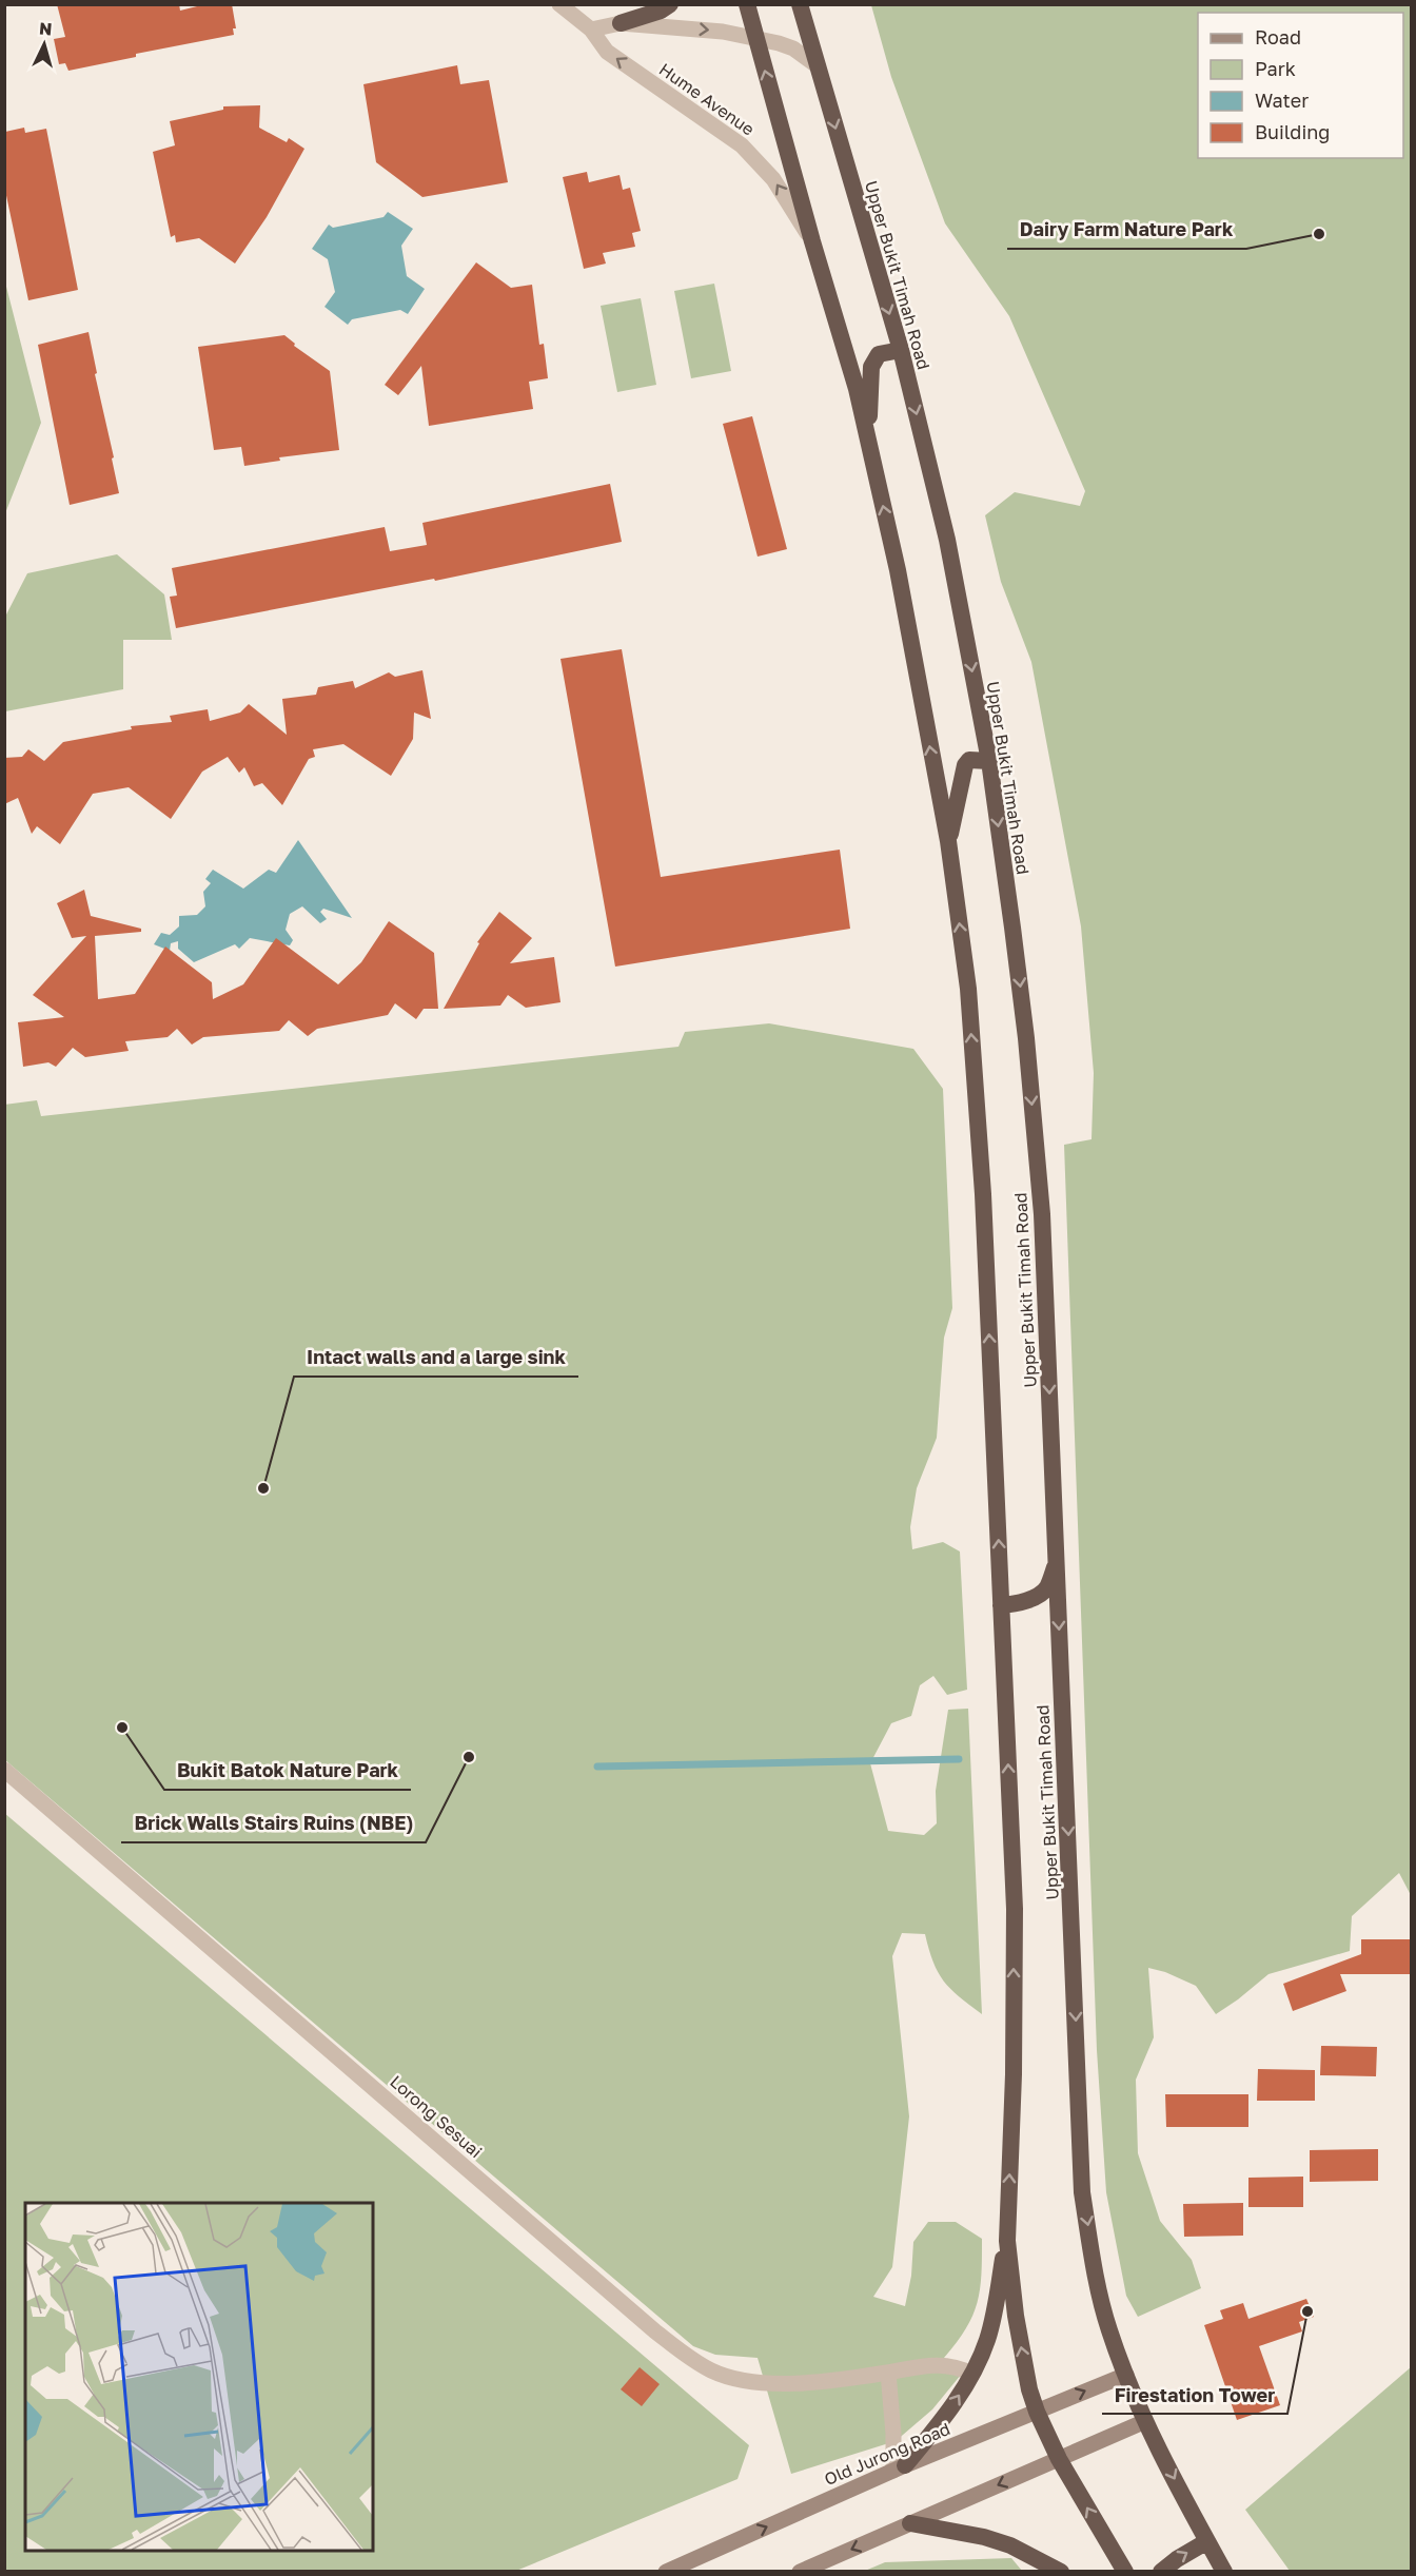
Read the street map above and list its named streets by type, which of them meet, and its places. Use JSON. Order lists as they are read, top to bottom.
{
  "streets": {
    "highway": ["Upper Bukit Timah Road"],
    "main road": ["Old Jurong Road"],
    "street": ["Hume Avenue", "Lorong Sesuai"]
  },
  "crossings": [
    ["Upper Bukit Timah Road", "Old Jurong Road"]
  ],
  "one_way": ["Hume Avenue"],
  "places": [
    "Dairy Farm Nature Park",
    "Intact walls and a large sink",
    "Bukit Batok Nature Park",
    "Brick Walls Stairs Ruins (NBE)",
    "Firestation Tower"
  ],
  "legend": [
    "Road",
    "Park",
    "Water",
    "Building"
  ],
  "north": "top"
}
